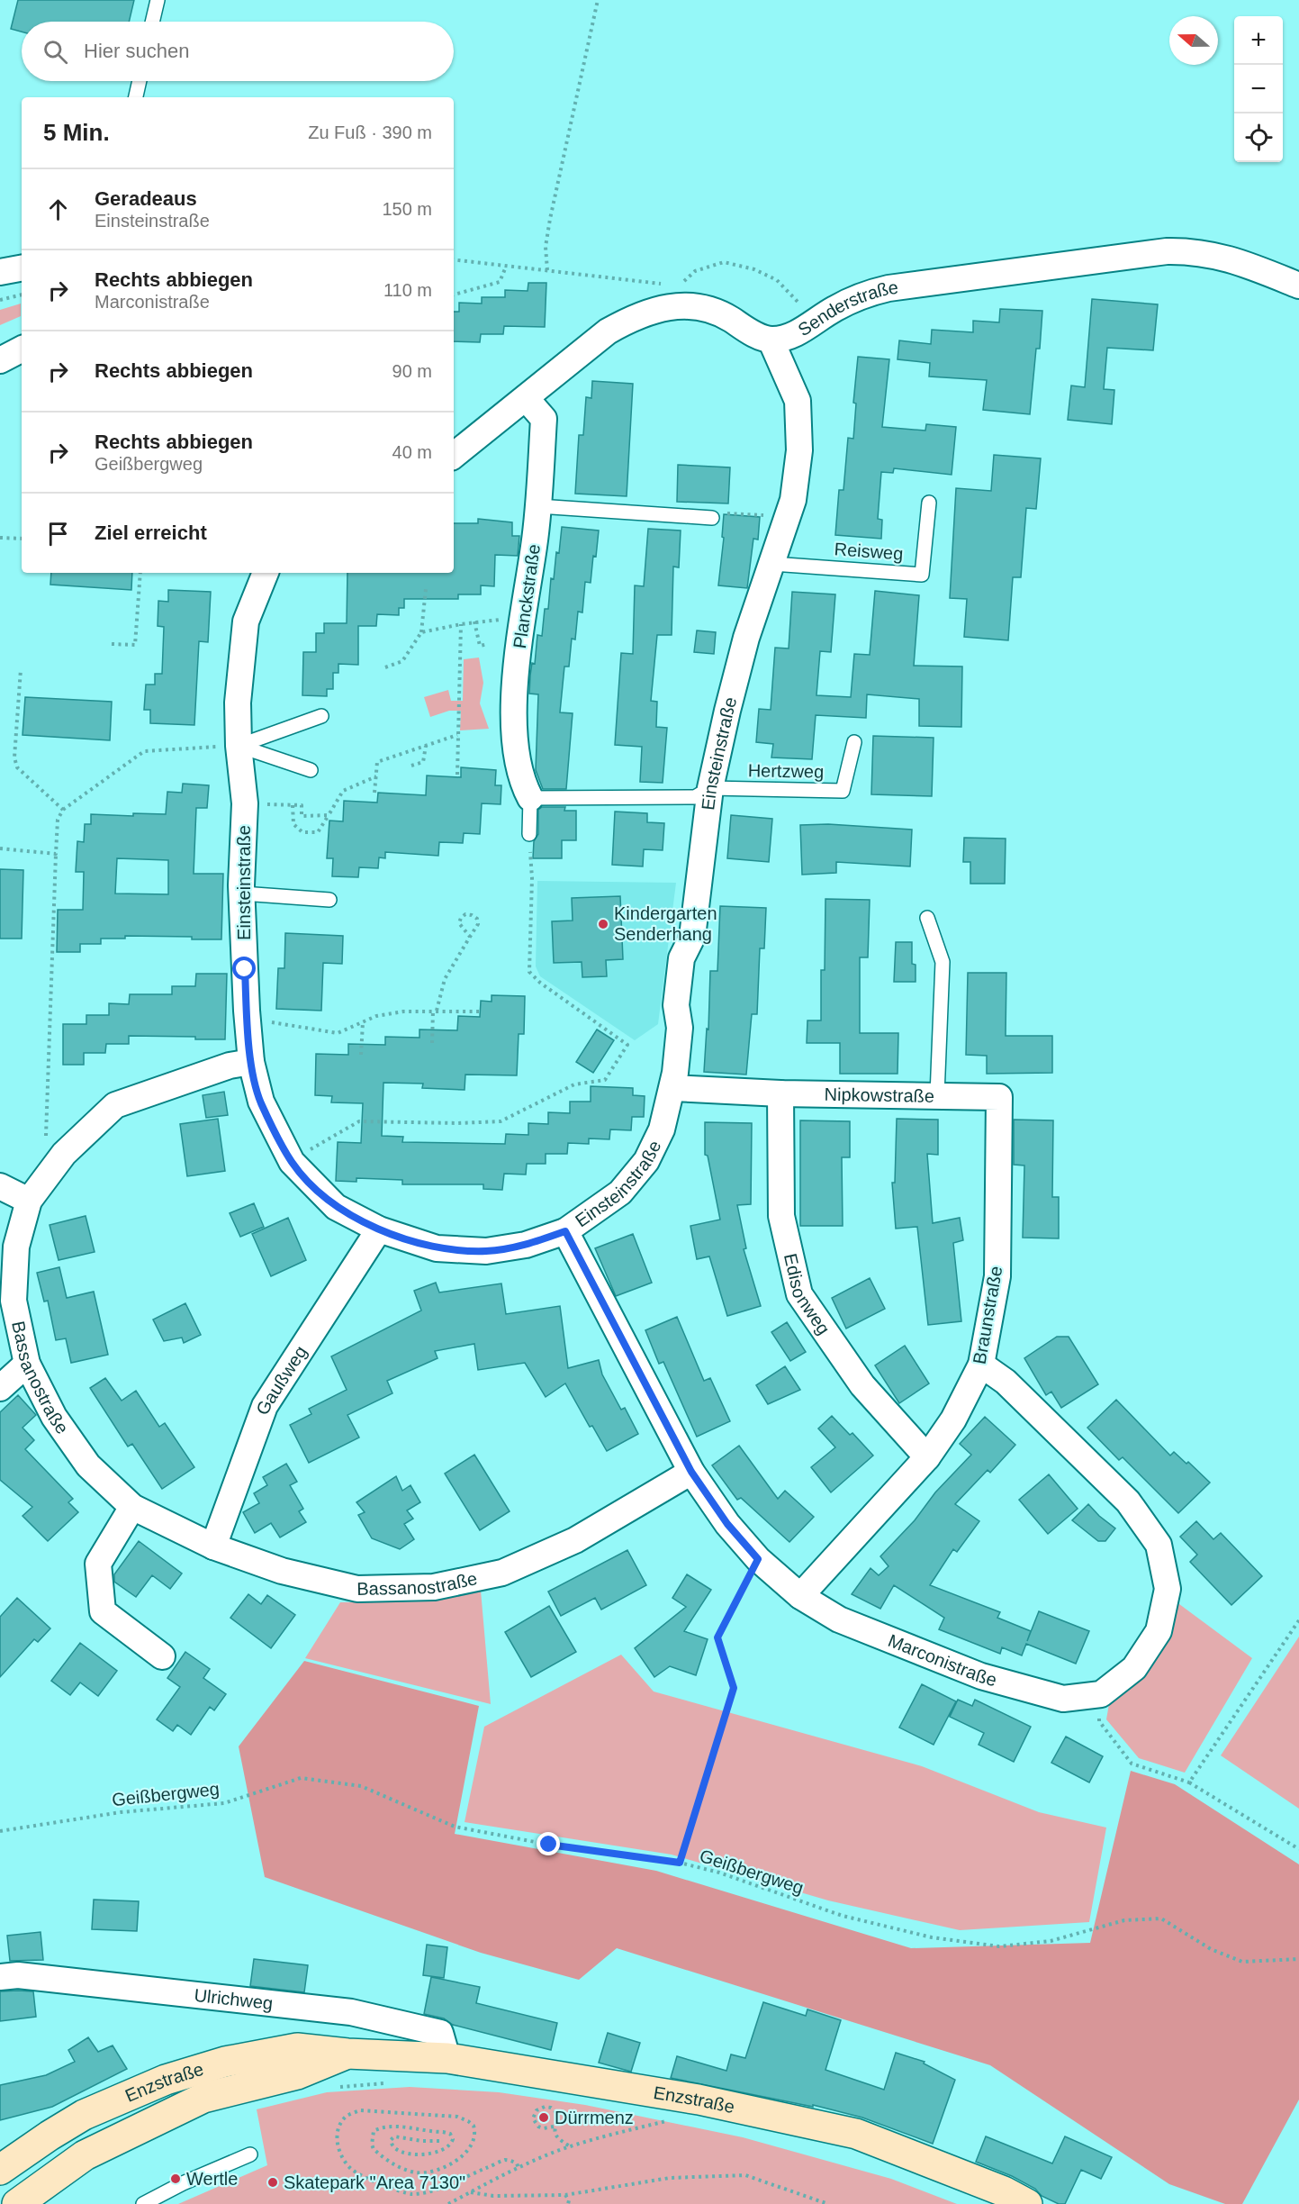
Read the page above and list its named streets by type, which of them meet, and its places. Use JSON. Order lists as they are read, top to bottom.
{
  "streets": {
    "main road": ["Enzstraße"],
    "street": [
      "Senderstraße",
      "Planckstraße",
      "Einsteinstraße",
      "Nipkowstraße",
      "Edisonweg",
      "Braunstraße",
      "Bassanostraße",
      "Gaußweg",
      "Marconistraße",
      "Ulrichweg"
    ],
    "lane": ["Reisweg", "Hertzweg"],
    "path": ["Geißbergweg"]
  },
  "crossings": [
    ["Senderstraße", "Einsteinstraße"],
    ["Reisweg", "Einsteinstraße"],
    ["Einsteinstraße", "Hertzweg"],
    ["Einsteinstraße", "Nipkowstraße"],
    ["Einsteinstraße", "Bassanostraße"],
    ["Einsteinstraße", "Gaußweg"],
    ["Einsteinstraße", "Marconistraße"],
    ["Nipkowstraße", "Edisonweg"],
    ["Nipkowstraße", "Braunstraße"],
    ["Edisonweg", "Braunstraße"],
    ["Braunstraße", "Marconistraße"],
    ["Bassanostraße", "Gaußweg"],
    ["Bassanostraße", "Marconistraße"],
    ["Ulrichweg", "Enzstraße"]
  ],
  "places": [
    "Kindergarten Senderhang",
    "Dürrmenz",
    "Wertle",
    "Skatepark \"Area 7130\""
  ],
  "north": "left",
  "page": {
    "map_buttons": ["+", "−"],
    "search": "Hier suchen",
    "heading": ["5 Min.", "Zu Fuß · 390 m"],
    "list": [
      ["Geradeaus", "Einsteinstraße", "150 m"],
      ["Rechts abbiegen", "Marconistraße", "110 m"],
      ["Rechts abbiegen", "90 m"],
      ["Rechts abbiegen", "Geißbergweg", "40 m"],
      "Ziel erreicht"
    ]
  }
}
